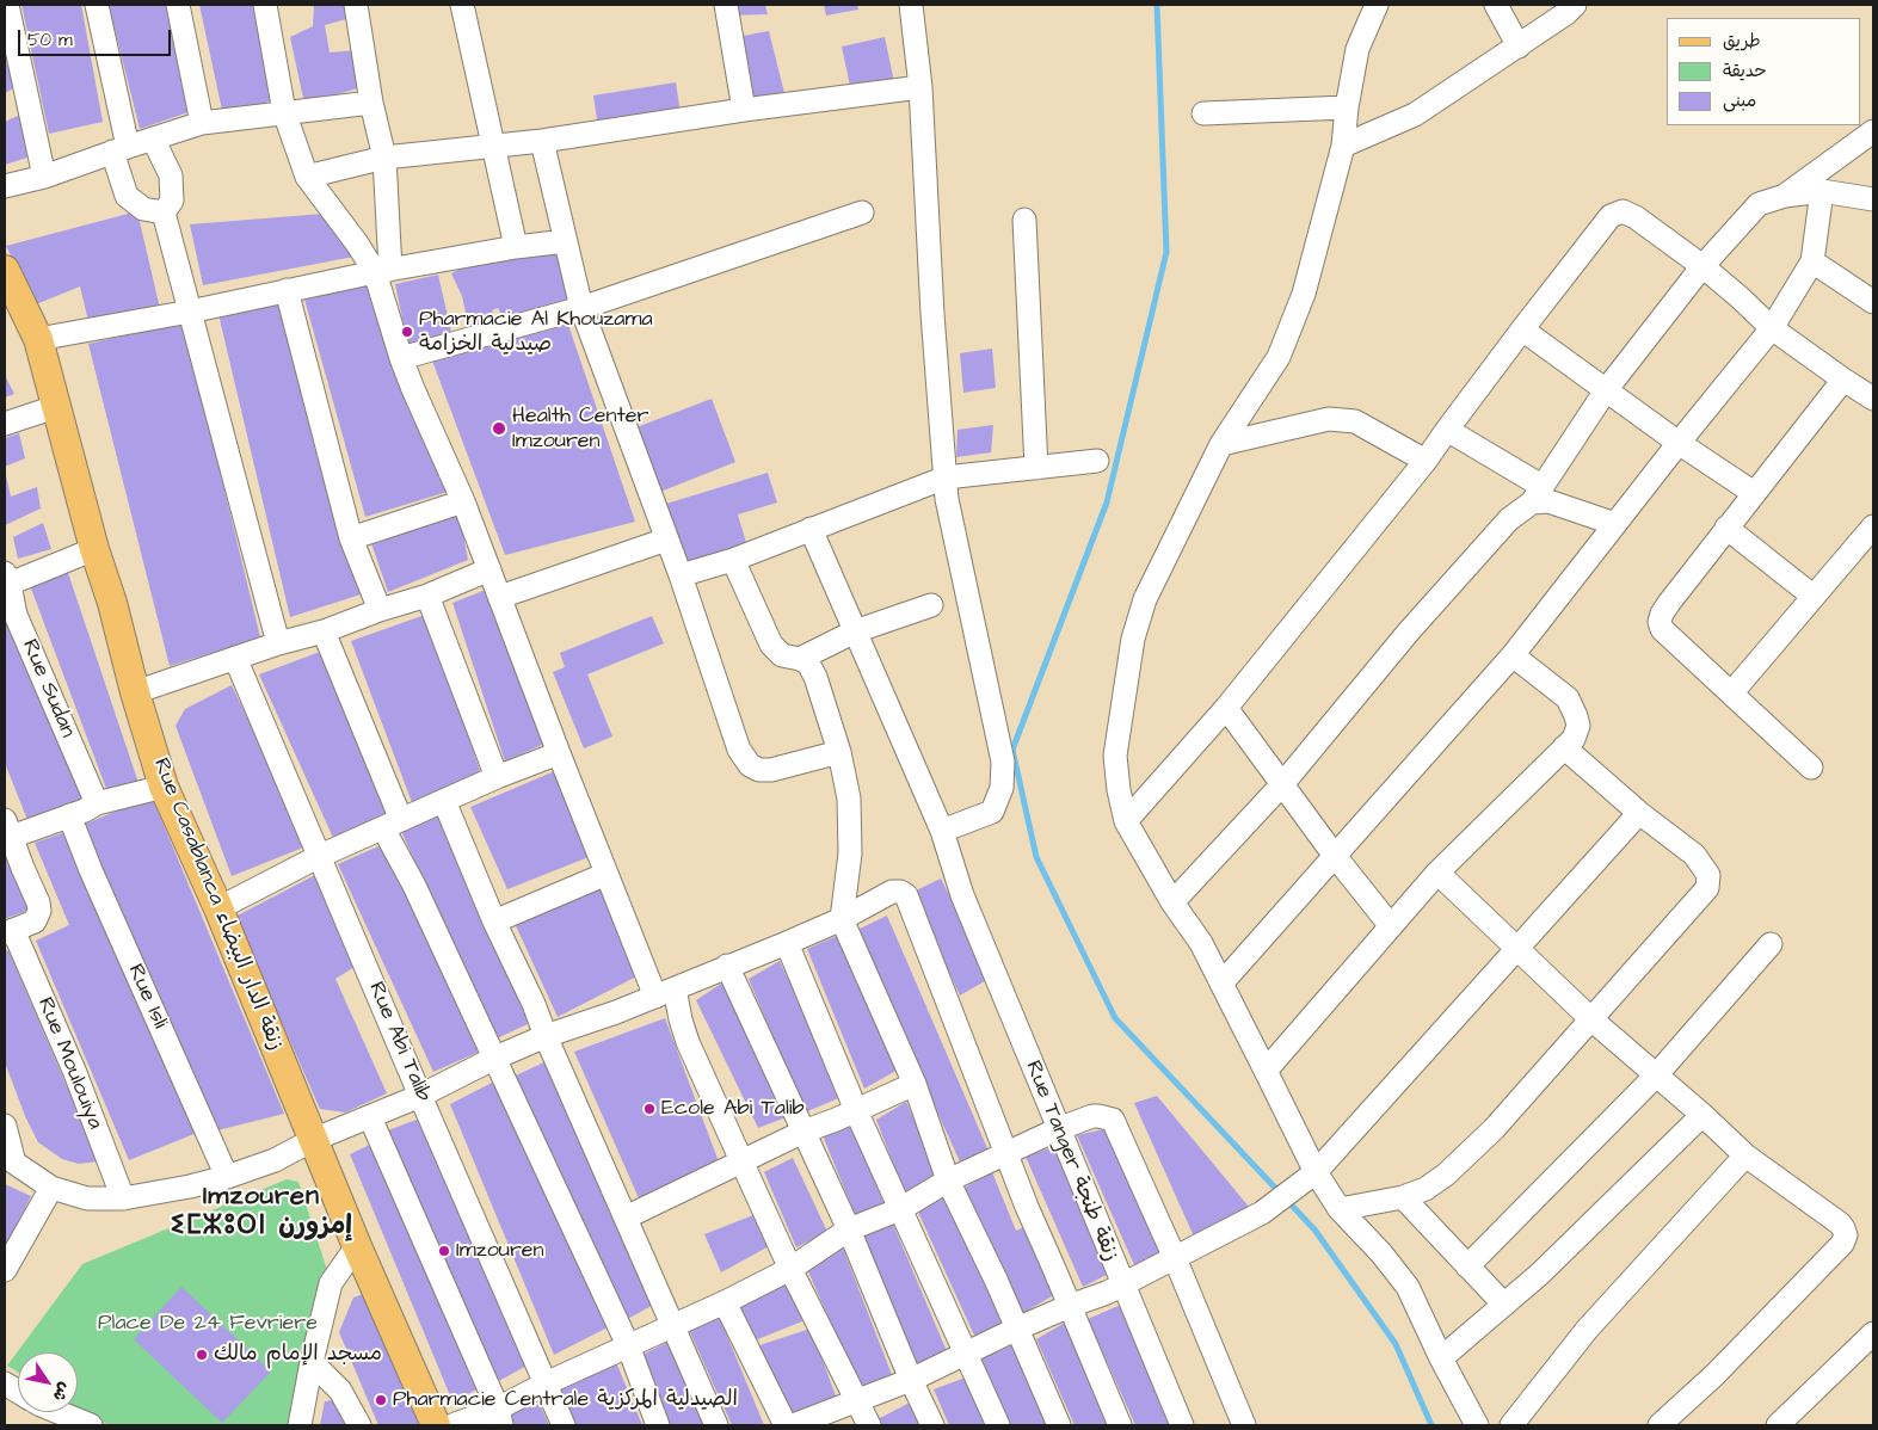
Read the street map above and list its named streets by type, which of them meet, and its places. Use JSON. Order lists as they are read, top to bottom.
{
  "streets": {
    "main road": ["Rue Casablanca زنقة الدار البيضاء"],
    "street": [
      "Rue Sudan",
      "Rue Isli",
      "Rue Abi Talib",
      "Rue Moulouiya",
      "Rue Tanger زنقة طنجة"
    ]
  },
  "districts": ["Imzouren ⵉⵎⵣⵓⵔⵏ إمزورن"],
  "parks": ["Place De 24 Fevriere"],
  "places": [
    "Pharmacie Al Khouzama صيدلية الخزامة",
    "Health Center Imzouren",
    "Ecole Abi Talib",
    "Imzouren",
    "مسجد الإمام مالك",
    "Pharmacie Centrale الصيدلية المركزية"
  ],
  "legend": ["طريق", "حديقة", "مبنى"],
  "scale_bar": "50 m",
  "north": "bottom right"
}
